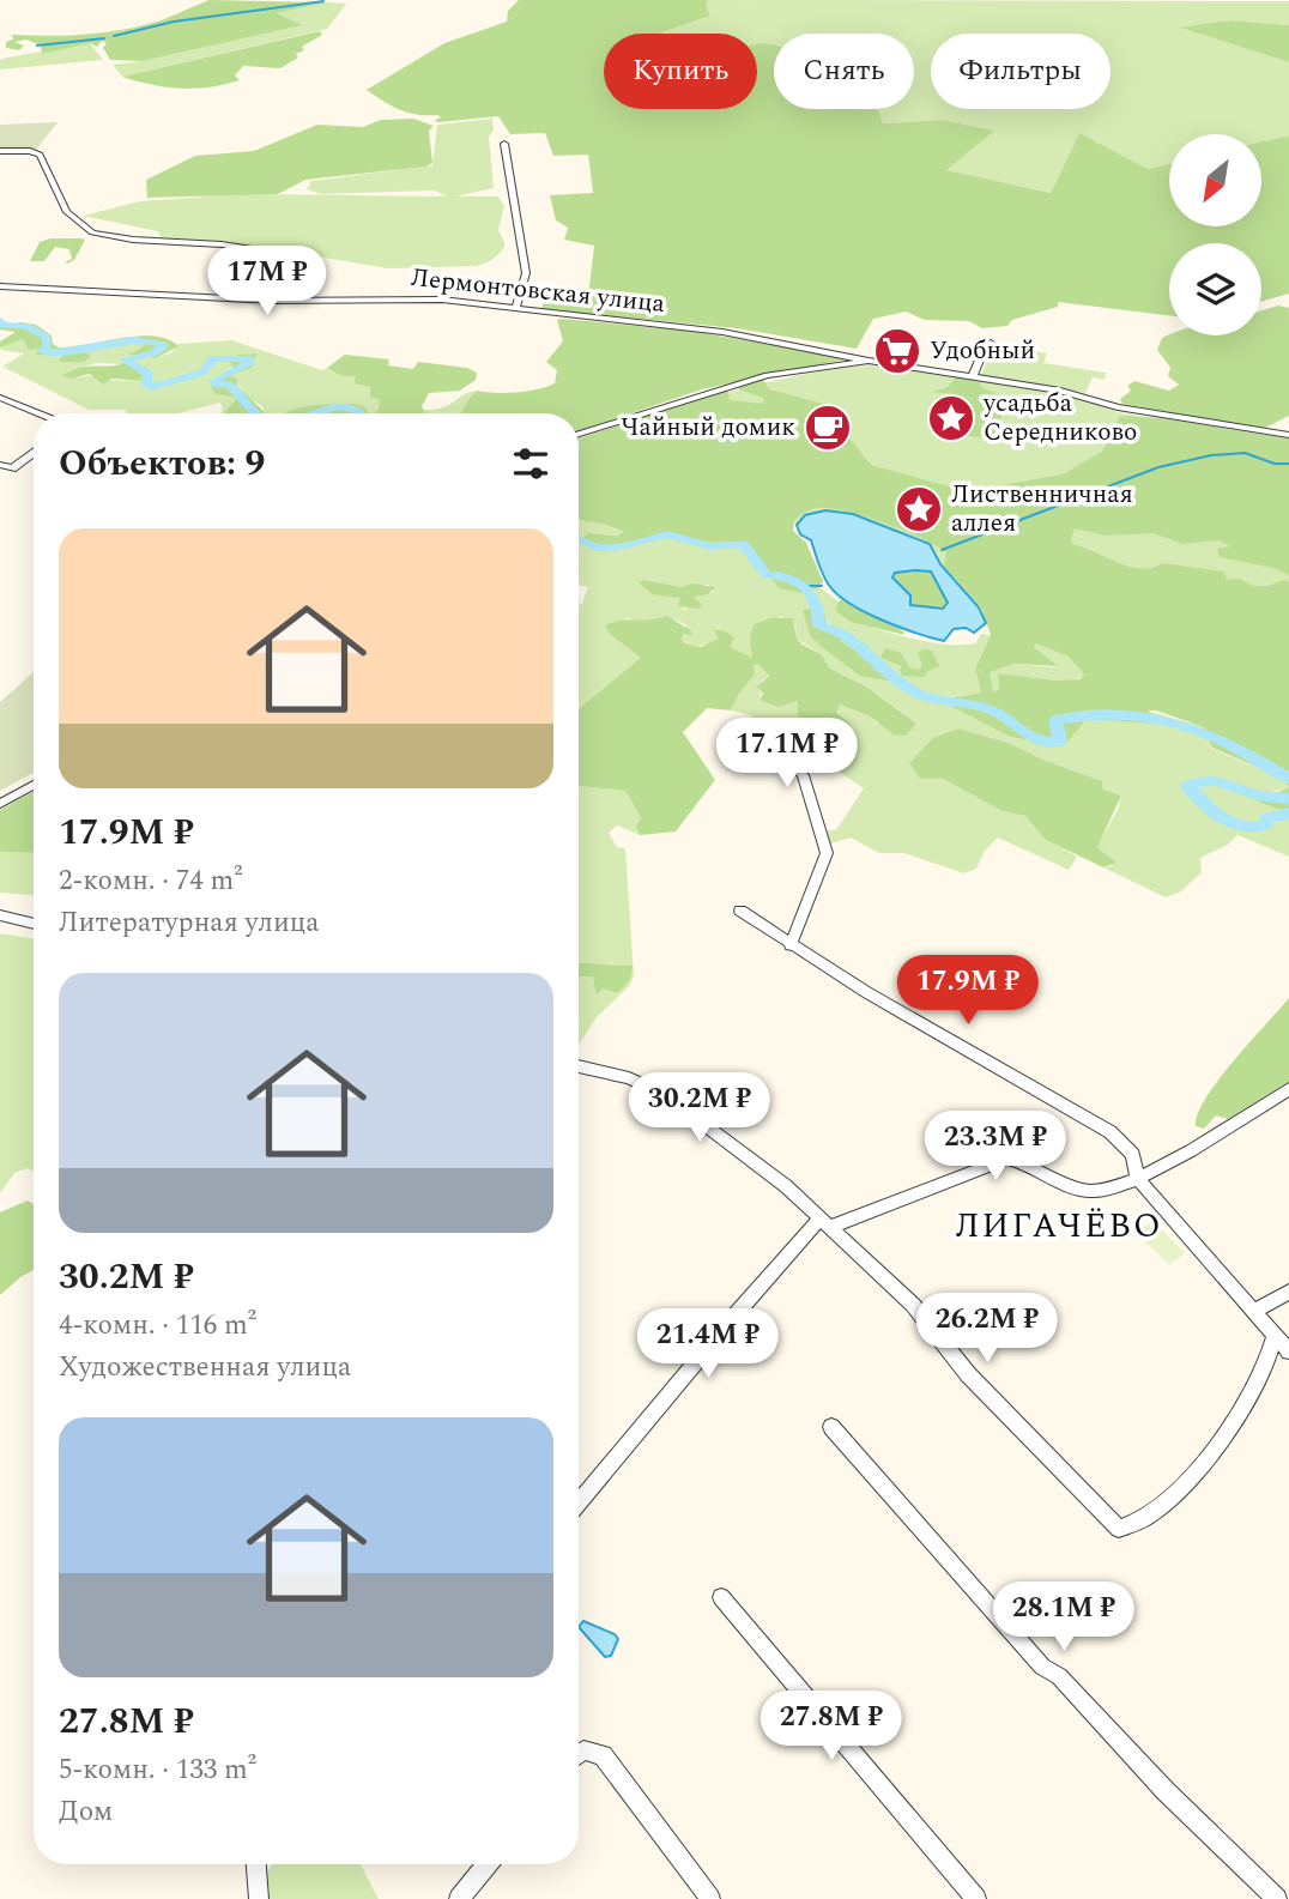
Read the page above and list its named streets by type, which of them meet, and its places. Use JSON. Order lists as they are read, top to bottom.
{
  "streets": {
    "street": ["Лермонтовская улица"]
  },
  "districts": ["ЛИГАЧЁВО"],
  "places": {
    "supermarket": ["Удобный"],
    "place": ["усадьба Середниково", "Лиственничная аллея"],
    "cafe": ["Чайный домик"]
  },
  "north": "bottom left",
  "page": {
    "chip": ["Купить", "Снять", "Фильтры"],
    "price": [
      "17M ₽",
      "17.1M ₽",
      "17.9M ₽",
      "30.2M ₽",
      "23.3M ₽",
      "26.2M ₽",
      "21.4M ₽",
      "28.1M ₽",
      "27.8M ₽"
    ],
    "heading": "Объектов: 9",
    "list": [
      {
        "name": "17.9M ₽",
        "note": "2-комн. · 74 m² · Литературная улица"
      },
      {
        "name": "30.2M ₽",
        "note": "4-комн. · 116 m² · Художественная улица"
      },
      {
        "name": "27.8M ₽",
        "note": "5-комн. · 133 m² · Дом"
      }
    ]
  }
}
